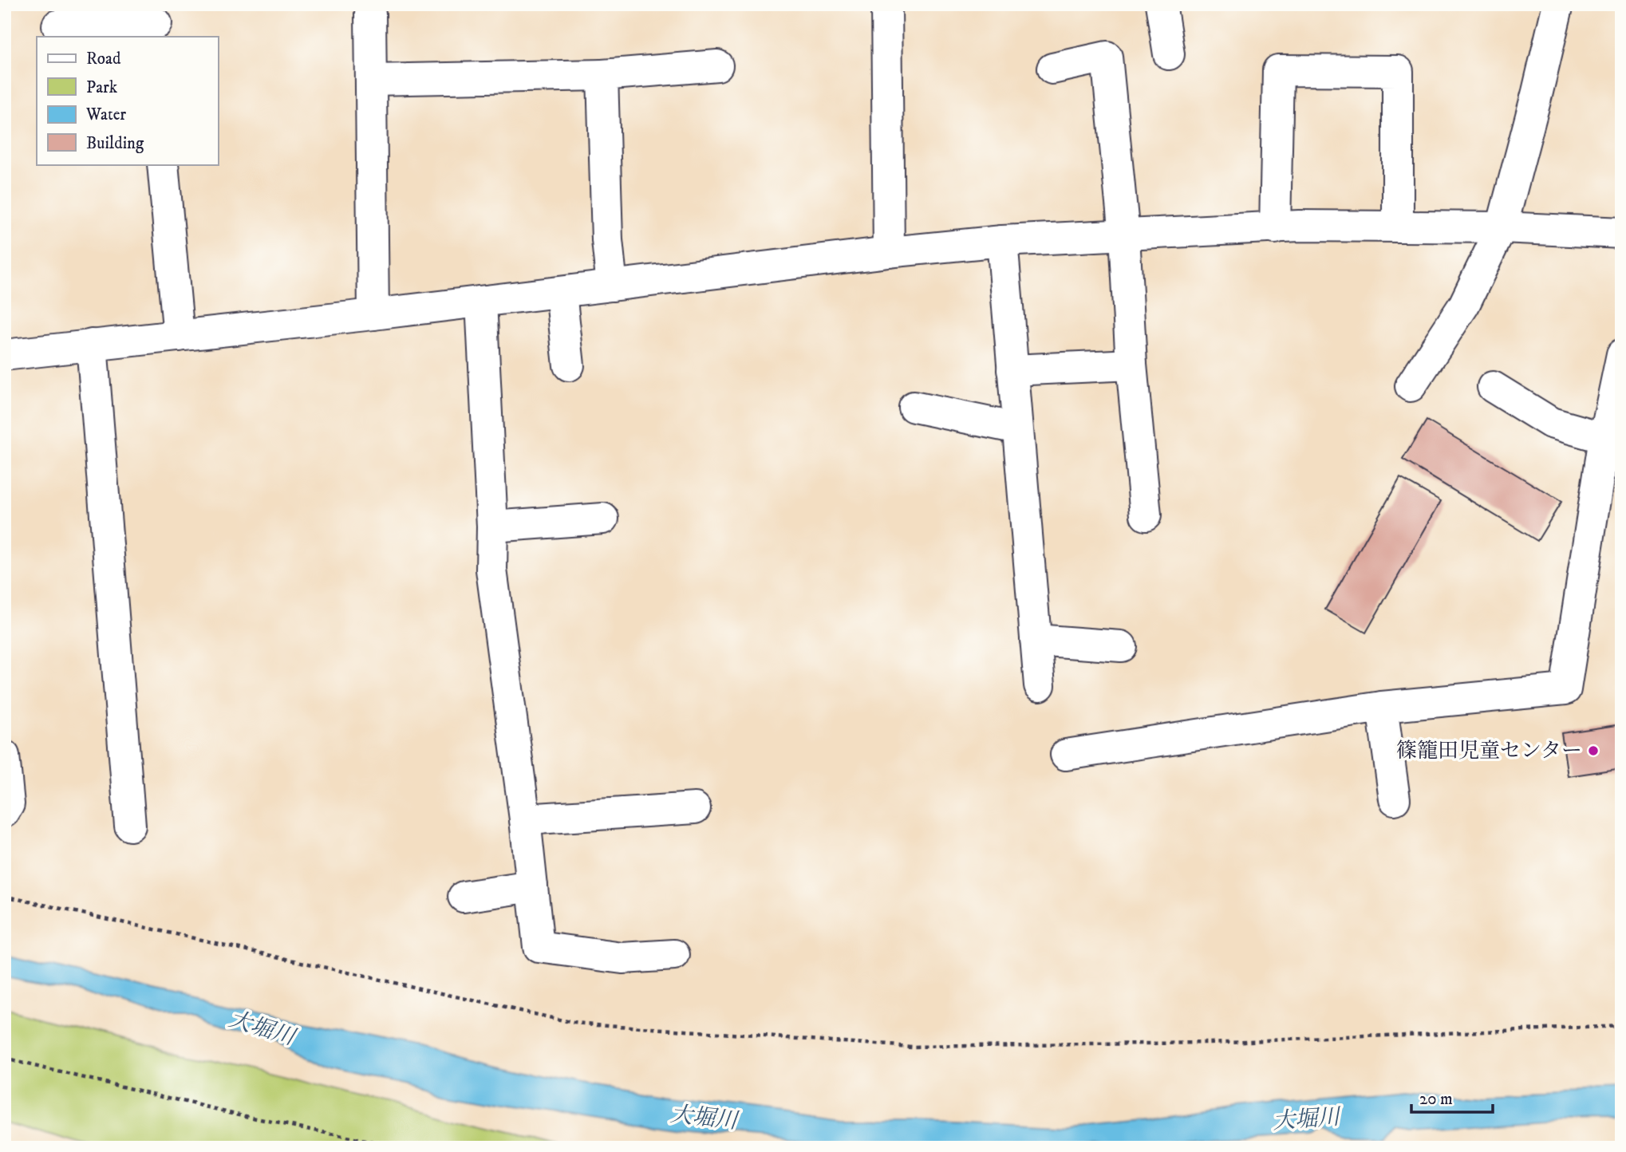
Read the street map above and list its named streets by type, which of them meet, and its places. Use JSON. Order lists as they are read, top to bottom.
{
  "water": ["大堀川"],
  "places": ["篠籠田児童センター"],
  "legend": [
    "Road",
    "Park",
    "Water",
    "Building"
  ],
  "scale_bar": "20 m"
}
